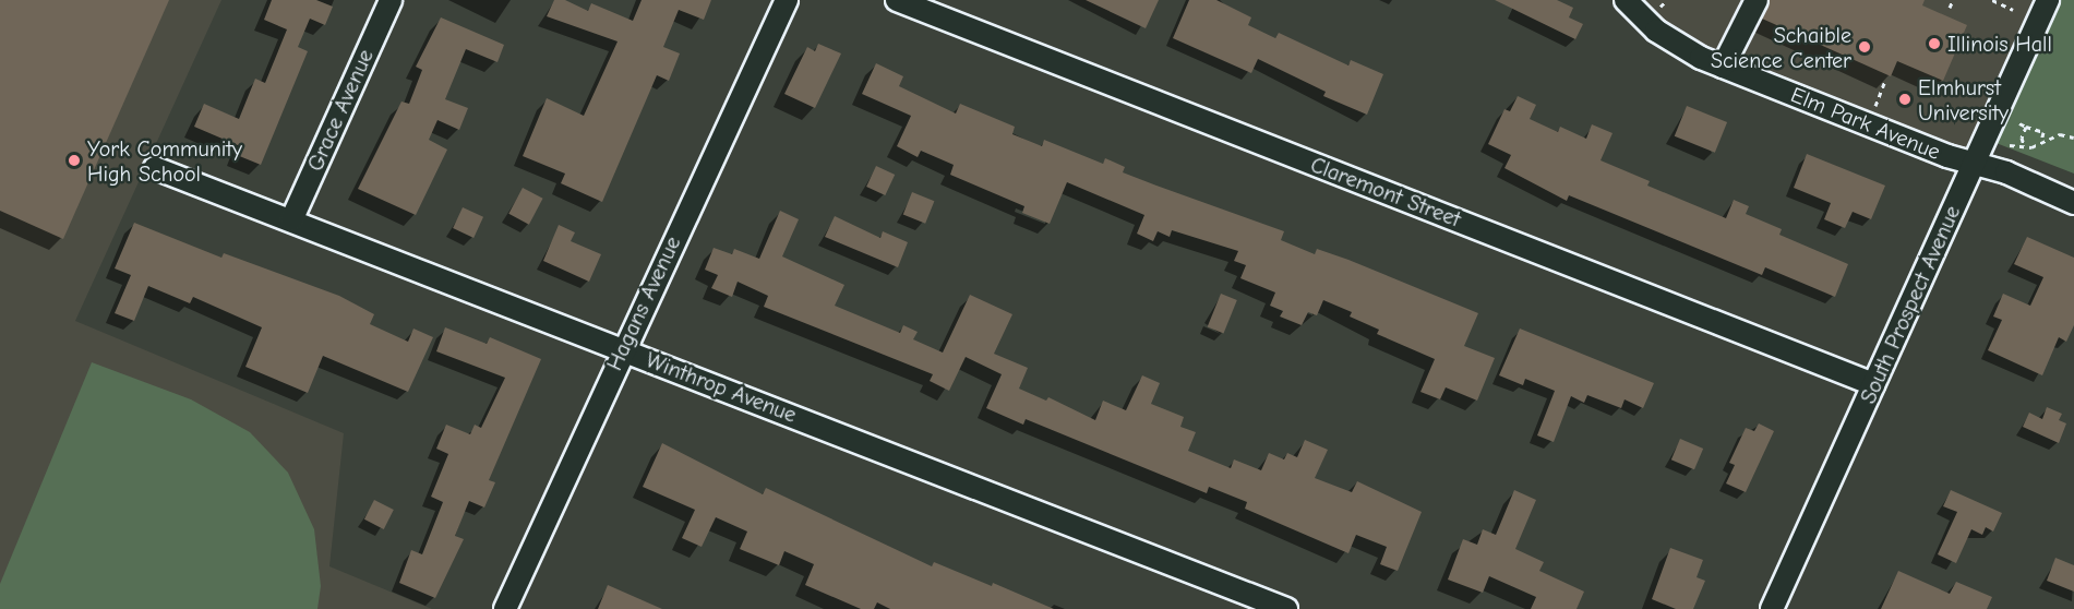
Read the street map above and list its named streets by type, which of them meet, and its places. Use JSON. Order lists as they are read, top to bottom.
{
  "streets": {
    "street": [
      "Grace Avenue",
      "Elm Park Avenue",
      "Claremont Street",
      "Hagans Avenue",
      "South Prospect Avenue",
      "Winthrop Avenue"
    ]
  },
  "crossings": [
    ["Grace Avenue", "Winthrop Avenue"],
    ["Elm Park Avenue", "South Prospect Avenue"],
    ["Claremont Street", "South Prospect Avenue"],
    ["Hagans Avenue", "Winthrop Avenue"]
  ],
  "places": [
    "Illinois Hall",
    "Schaible Science Center",
    "Elmhurst University",
    "York Community High School"
  ]
}
